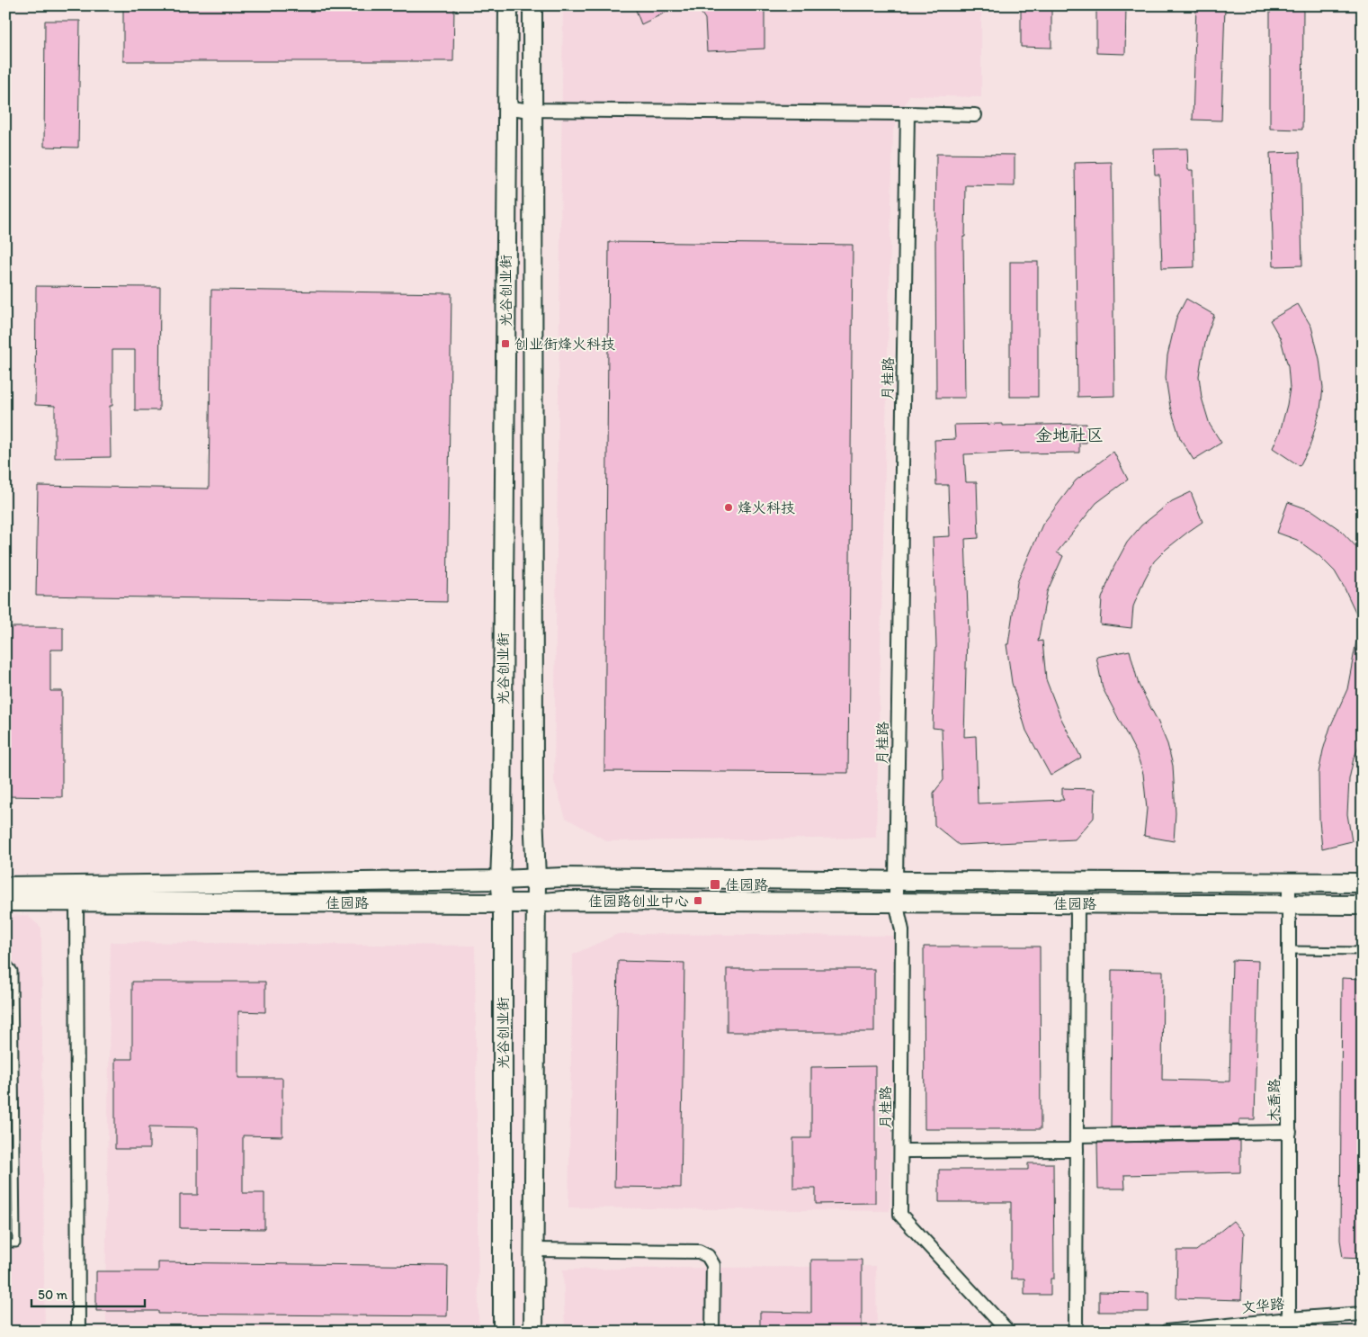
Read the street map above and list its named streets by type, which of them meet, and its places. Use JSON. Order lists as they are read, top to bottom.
{
  "streets": {
    "street": [
      "光谷创业街",
      "月桂路",
      "佳园路",
      "木香路",
      "文华路"
    ]
  },
  "crossings": [
    ["光谷创业街", "佳园路"],
    ["月桂路", "佳园路"],
    ["佳园路", "木香路"],
    ["木香路", "文华路"]
  ],
  "districts": ["金地社区"],
  "places": {
    "transit": ["创业街烽火科技", "佳园路", "佳园路创业中心"],
    "other": ["烽火科技"]
  },
  "scale_bar": "50 m"
}
